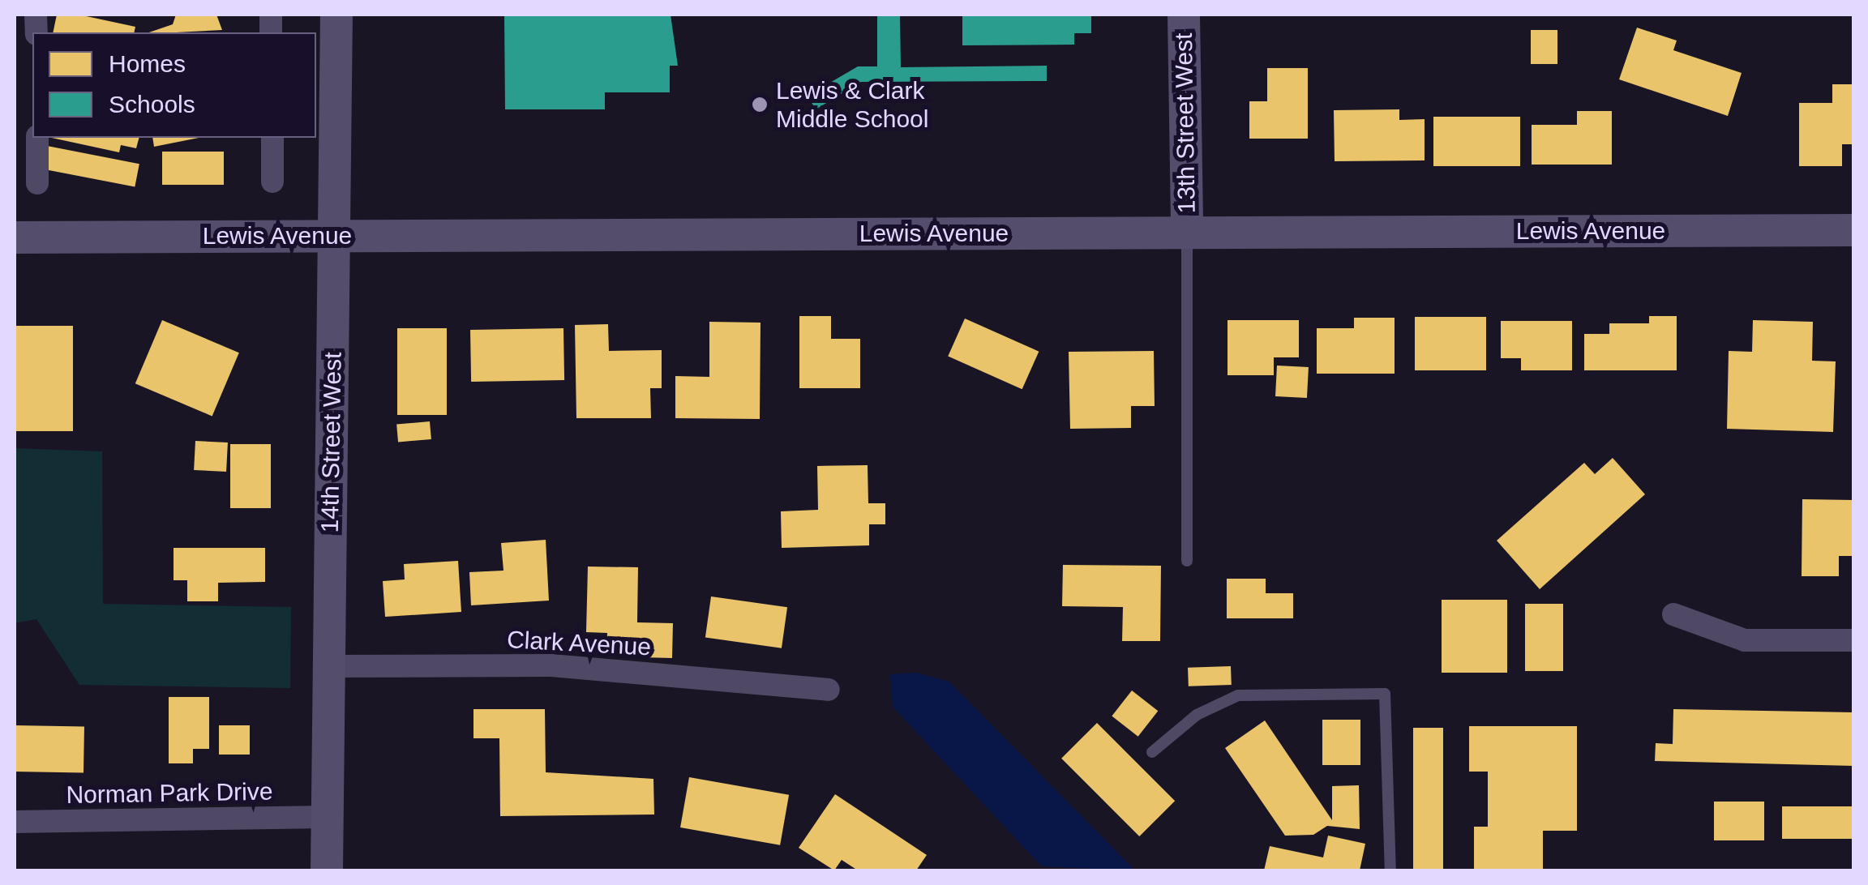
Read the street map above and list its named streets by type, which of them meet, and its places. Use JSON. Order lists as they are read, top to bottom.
{
  "streets": {
    "street": [
      "13th Street West",
      "Lewis Avenue",
      "14th Street West",
      "Clark Avenue",
      "Norman Park Drive"
    ]
  },
  "crossings": [
    ["13th Street West", "Lewis Avenue"],
    ["Lewis Avenue", "14th Street West"],
    ["14th Street West", "Clark Avenue"],
    ["14th Street West", "Norman Park Drive"]
  ],
  "places": ["Lewis & Clark Middle School"],
  "legend": ["Homes", "Schools"]
}
